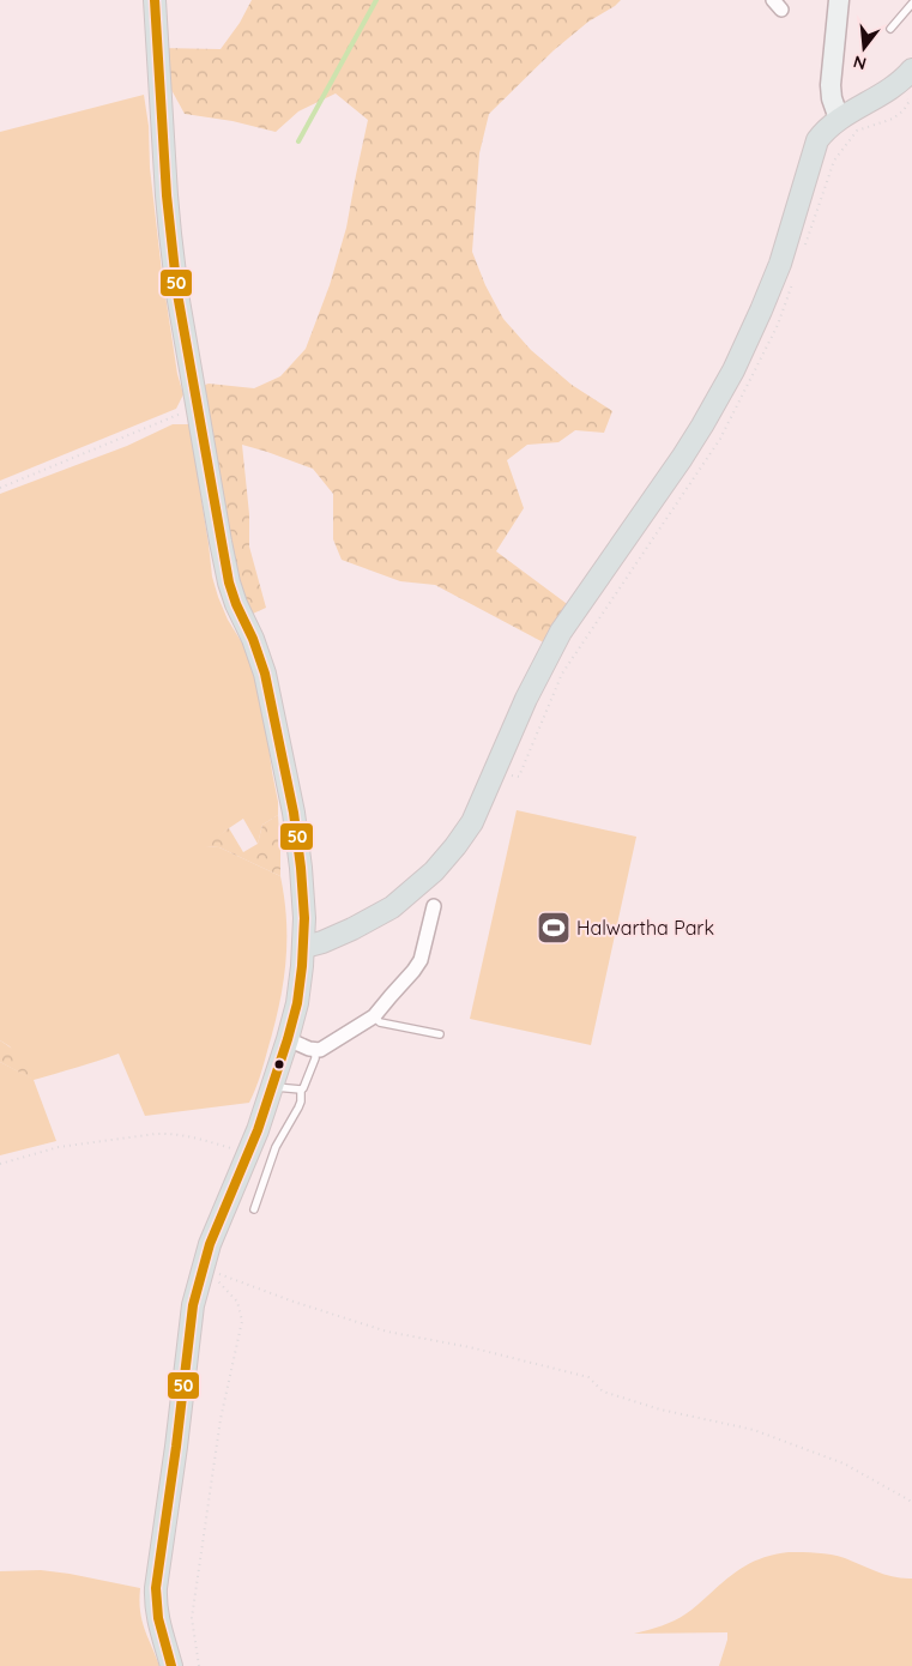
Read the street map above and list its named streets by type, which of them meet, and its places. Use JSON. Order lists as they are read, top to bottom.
{
  "places": {
    "sports": ["Halwartha Park"]
  },
  "lines": ["transit line 50"],
  "north": "bottom"
}
